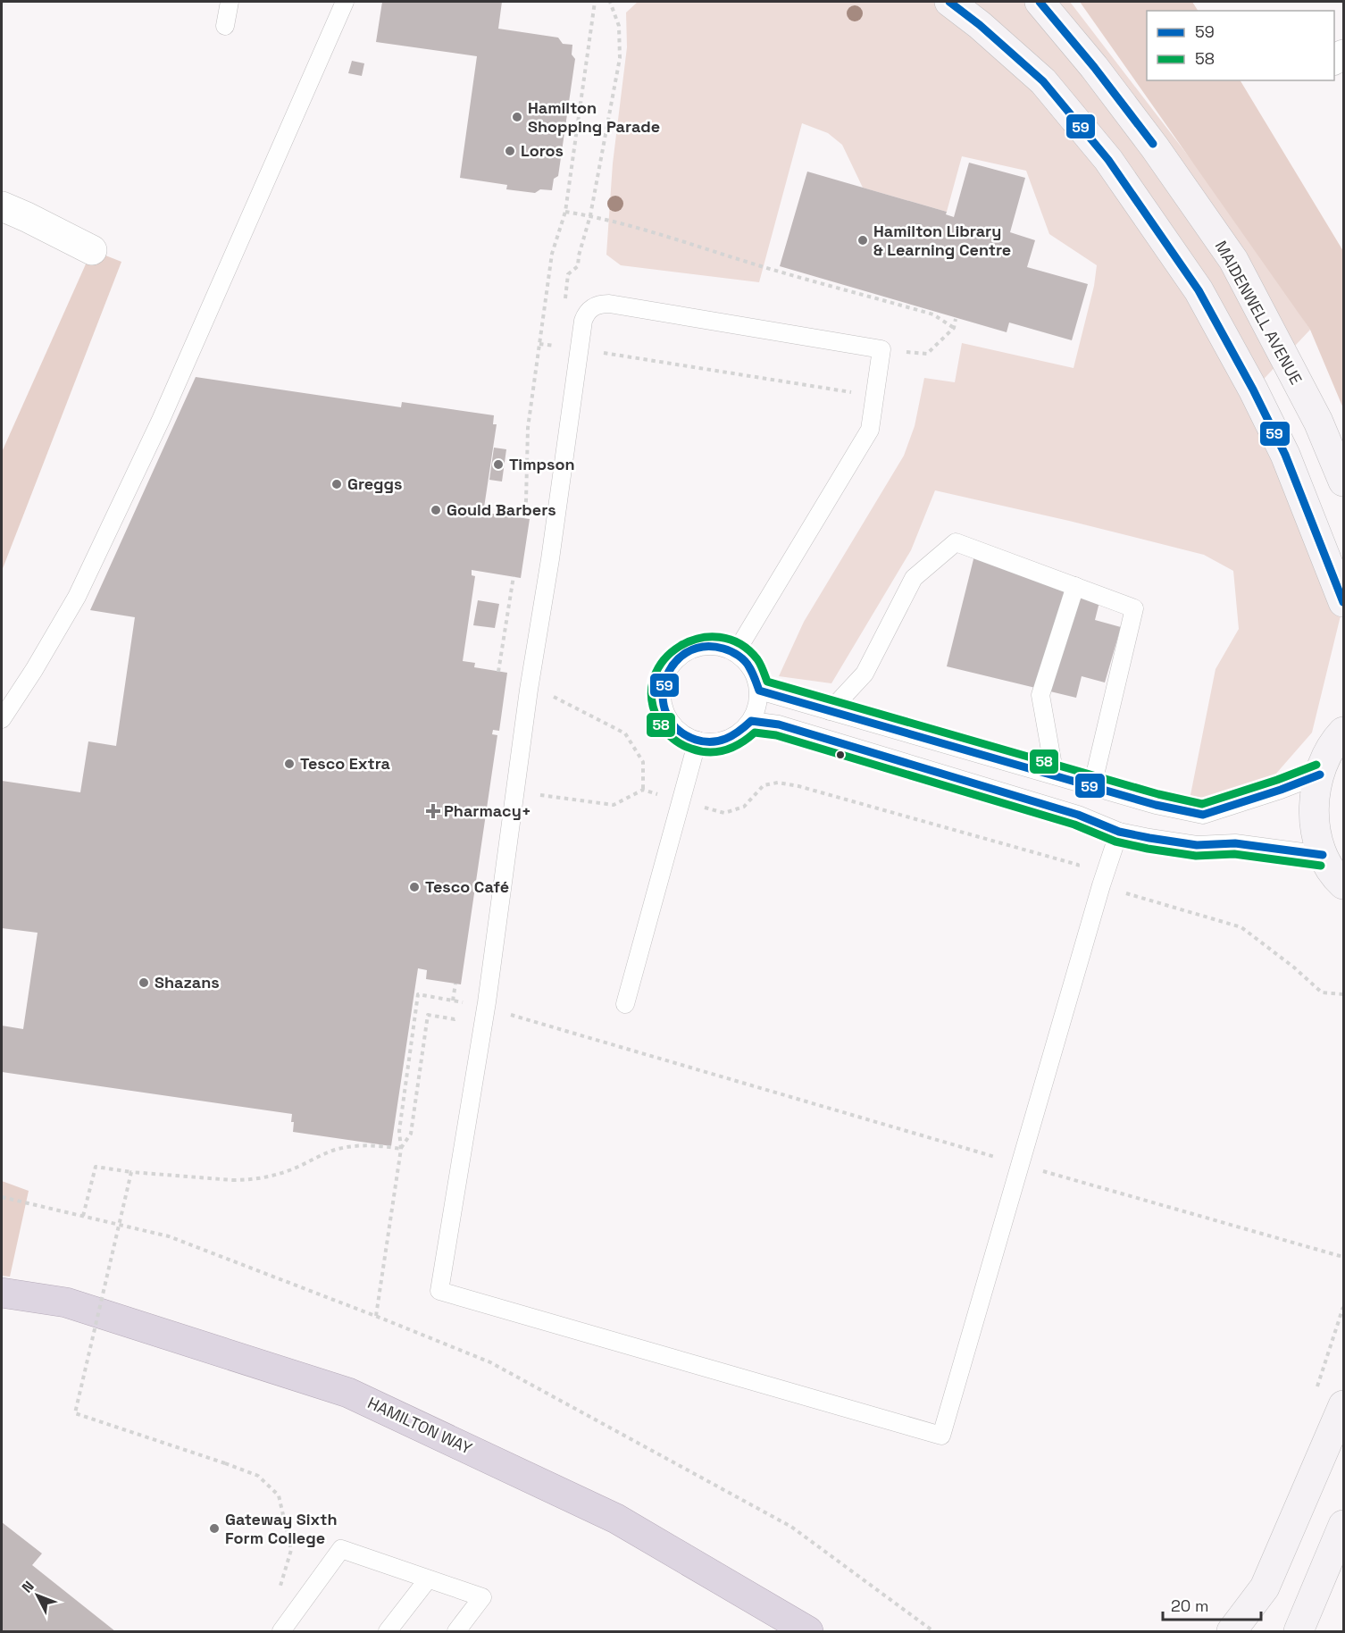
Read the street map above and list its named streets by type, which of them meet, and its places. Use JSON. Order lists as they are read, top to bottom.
{
  "streets": {
    "highway": ["HAMILTON WAY"],
    "street": ["MAIDENWELL AVENUE"]
  },
  "places": {
    "other": [
      "Hamilton Shopping Parade",
      "Loros",
      "Hamilton Library & Learning Centre",
      "Timpson",
      "Greggs",
      "Gould Barbers",
      "Tesco Extra",
      "Tesco Café",
      "Shazans",
      "Gateway Sixth Form College"
    ],
    "health": ["Pharmacy+"]
  },
  "lines": ["transit line 59", "transit line 58"],
  "legend": ["59", "58"],
  "scale_bar": "20 m",
  "north": "top left"
}
